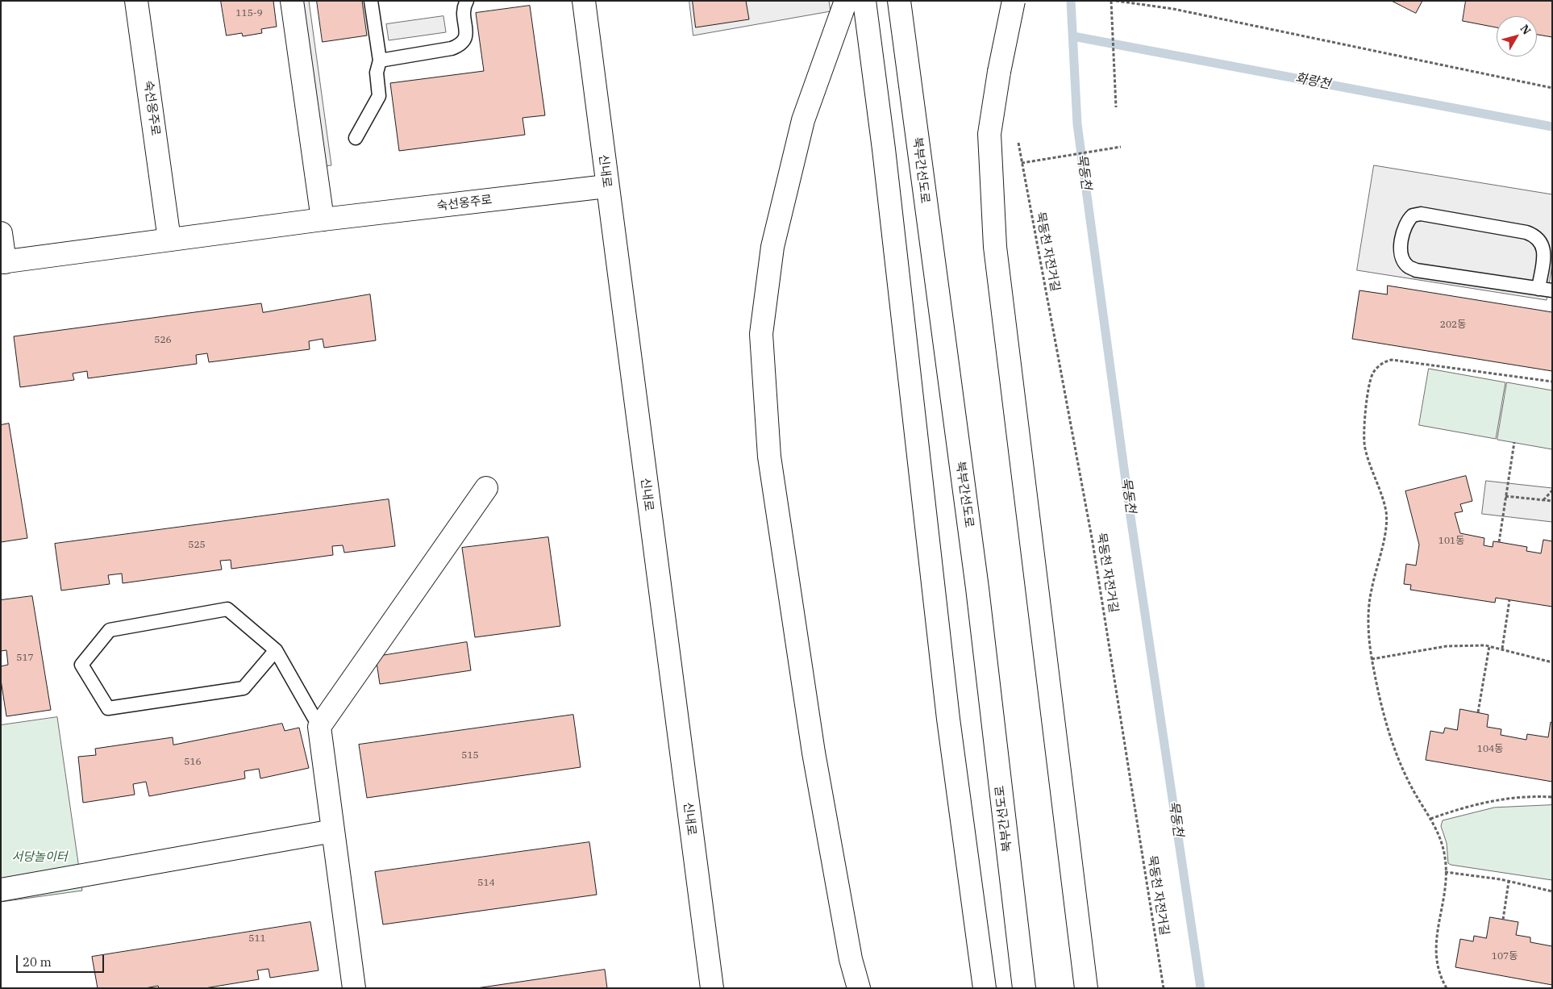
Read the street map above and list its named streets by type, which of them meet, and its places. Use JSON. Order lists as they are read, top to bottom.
{
  "streets": {
    "main road": ["숙선옹주로", "북부간선도로", "신내로"],
    "path": ["묵동천 자전거길"]
  },
  "crossings": [
    ["숙선옹주로", "신내로"]
  ],
  "water": ["화랑천", "묵동천"],
  "parks": ["서당놀이터"],
  "house_numbers": [
    "115-9",
    "202동",
    "526",
    "101동",
    "525",
    "517",
    "104동",
    "515",
    "516",
    "514",
    "511",
    "107동"
  ],
  "scale_bar": "20 m",
  "north": "top right"
}
